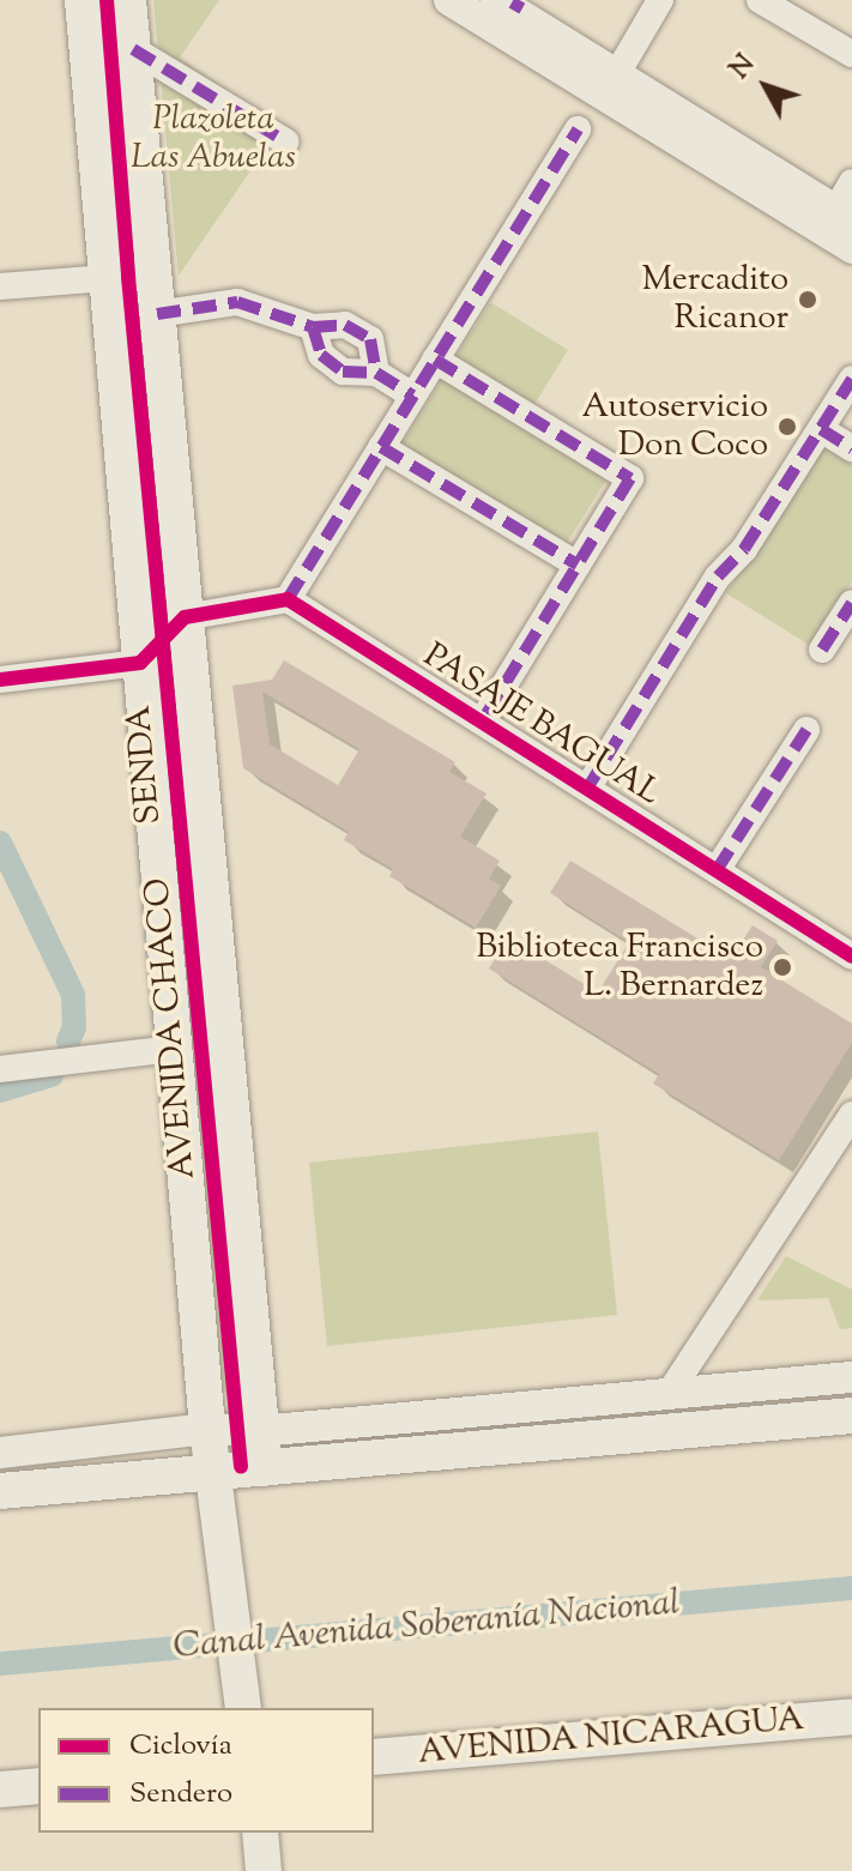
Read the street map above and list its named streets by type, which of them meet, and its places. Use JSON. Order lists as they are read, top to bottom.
{
  "streets": {
    "main road": ["AVENIDA CHACO", "AVENIDA NICARAGUA"],
    "street": ["PASAJE BAGUAL"],
    "cycle path": ["SENDA"]
  },
  "water": ["Canal Avenida Soberanía Nacional"],
  "parks": ["Plazoleta Las Abuelas"],
  "places": ["Mercadito Ricanor", "Autoservicio Don Coco", "Biblioteca Francisco L. Bernardez"],
  "legend": ["Ciclovía", "Sendero"],
  "north": "top left"
}
